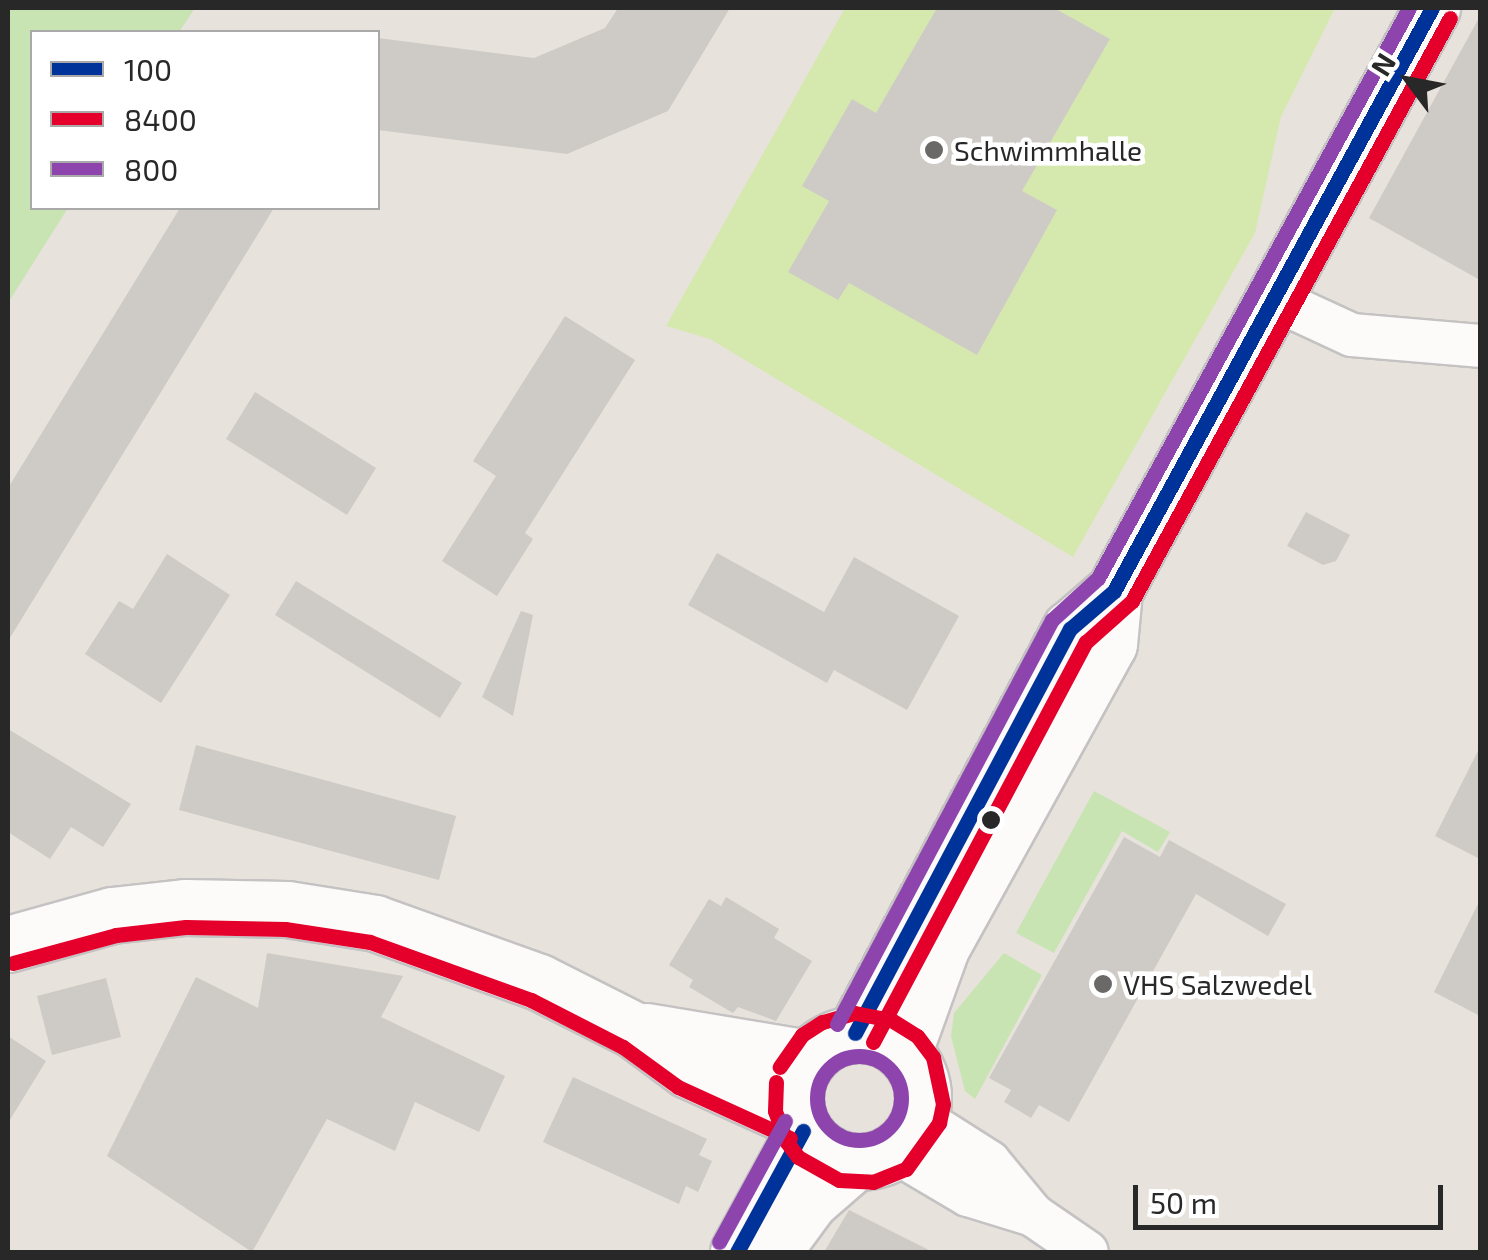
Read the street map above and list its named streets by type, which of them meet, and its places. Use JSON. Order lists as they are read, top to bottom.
{
  "places": ["Schwimmhalle", "VHS Salzwedel"],
  "lines": ["transit line 100", "transit line 800", "transit line 8400"],
  "legend": ["100", "8400", "800"],
  "scale_bar": "50 m",
  "north": "top left"
}
